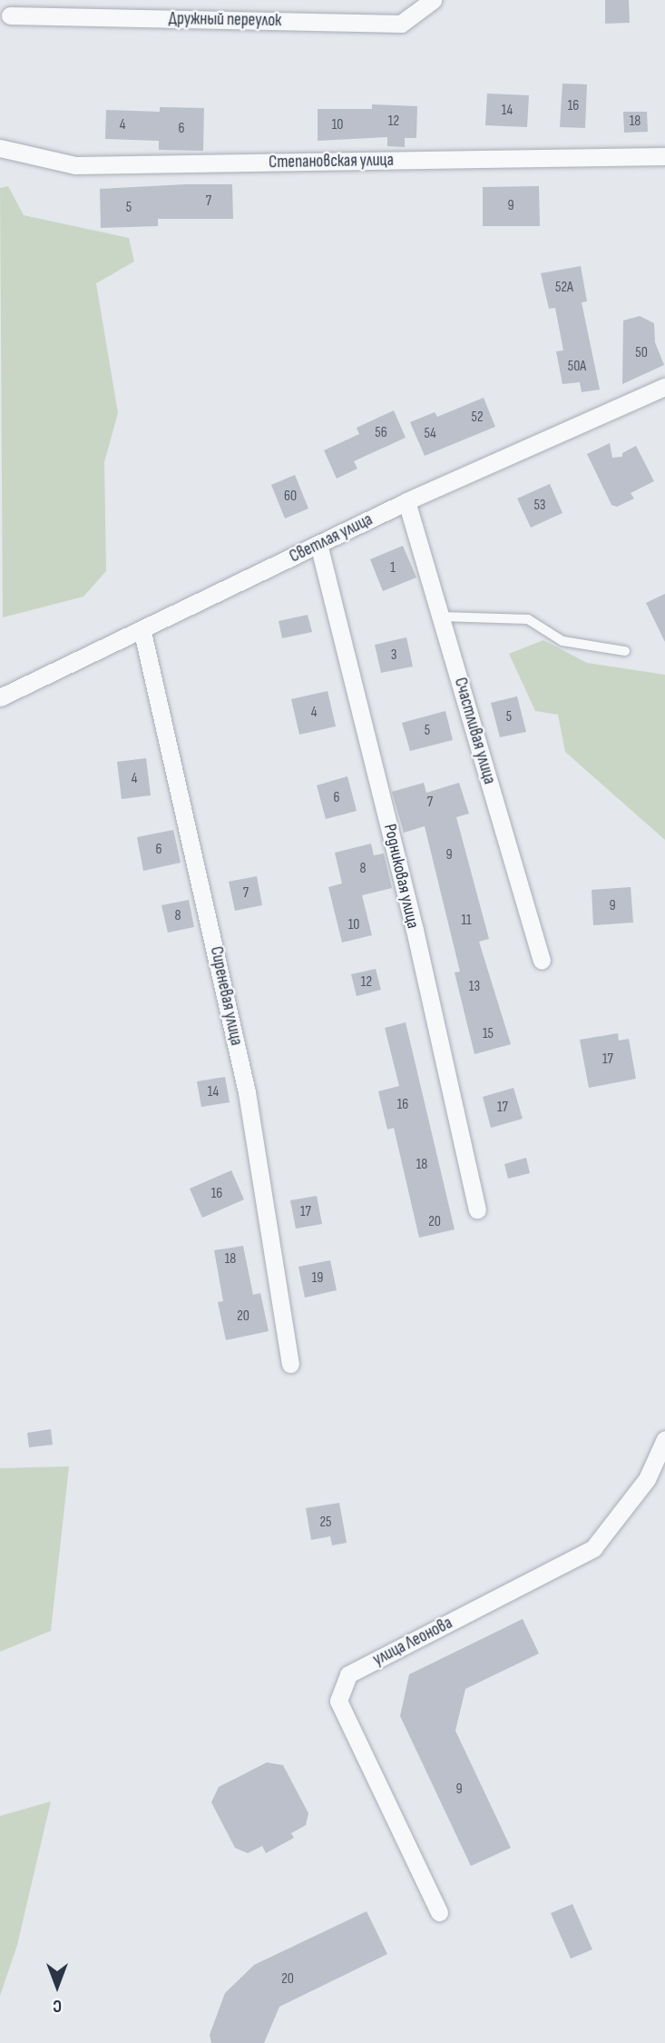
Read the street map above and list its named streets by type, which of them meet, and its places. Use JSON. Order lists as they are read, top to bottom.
{
  "streets": {
    "street": [
      "Дружный переулок",
      "Степановская улица",
      "Светлая улица",
      "Счастливая улица",
      "Родниковая улица",
      "Сиреневая улица",
      "улица Леонова"
    ]
  },
  "crossings": [
    ["Светлая улица", "Счастливая улица"],
    ["Светлая улица", "Родниковая улица"],
    ["Светлая улица", "Сиреневая улица"]
  ],
  "house_numbers": [
    "16",
    "14",
    "12",
    "18",
    "4",
    "10",
    "6",
    "7",
    "9",
    "5",
    "52А",
    "50",
    "50А",
    "52",
    "56",
    "54",
    "60",
    "53",
    "1",
    "3",
    "4",
    "5",
    "5",
    "4",
    "6",
    "7",
    "6",
    "9",
    "8",
    "7",
    "9",
    "8",
    "11",
    "10",
    "12",
    "13",
    "15",
    "17",
    "14",
    "16",
    "17",
    "18",
    "16",
    "17",
    "20",
    "18",
    "19",
    "20",
    "25",
    "9",
    "20"
  ],
  "north": "bottom"
}
